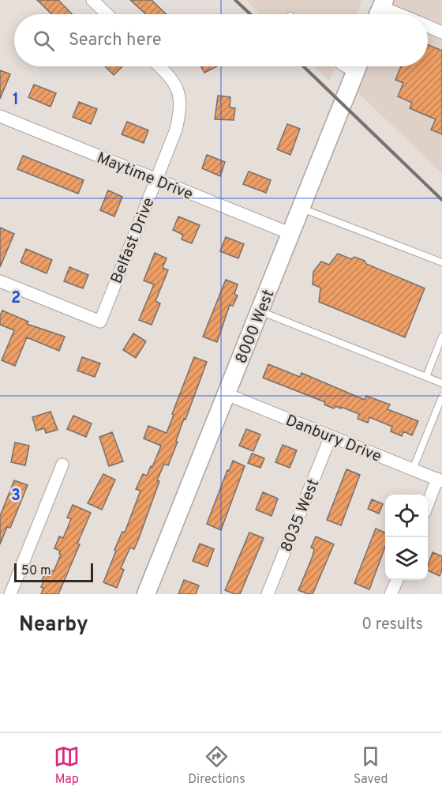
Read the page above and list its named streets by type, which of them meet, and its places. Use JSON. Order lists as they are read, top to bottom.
{
  "streets": {
    "street": [
      "Maytime Drive",
      "Belfast Drive",
      "8000 West",
      "Danbury Drive",
      "8035 West"
    ]
  },
  "crossings": [
    ["Maytime Drive", "Belfast Drive"],
    ["Maytime Drive", "8000 West"],
    ["8000 West", "Danbury Drive"],
    ["Danbury Drive", "8035 West"]
  ],
  "scale_bar": "50 m",
  "page": {
    "search": "Search here",
    "scale": "50 m",
    "heading": ["Nearby", "0 results"],
    "nav": ["Map", "Directions", "Saved"]
  },
  "grid": {
    "rows": ["1", "2", "3"]
  }
}
